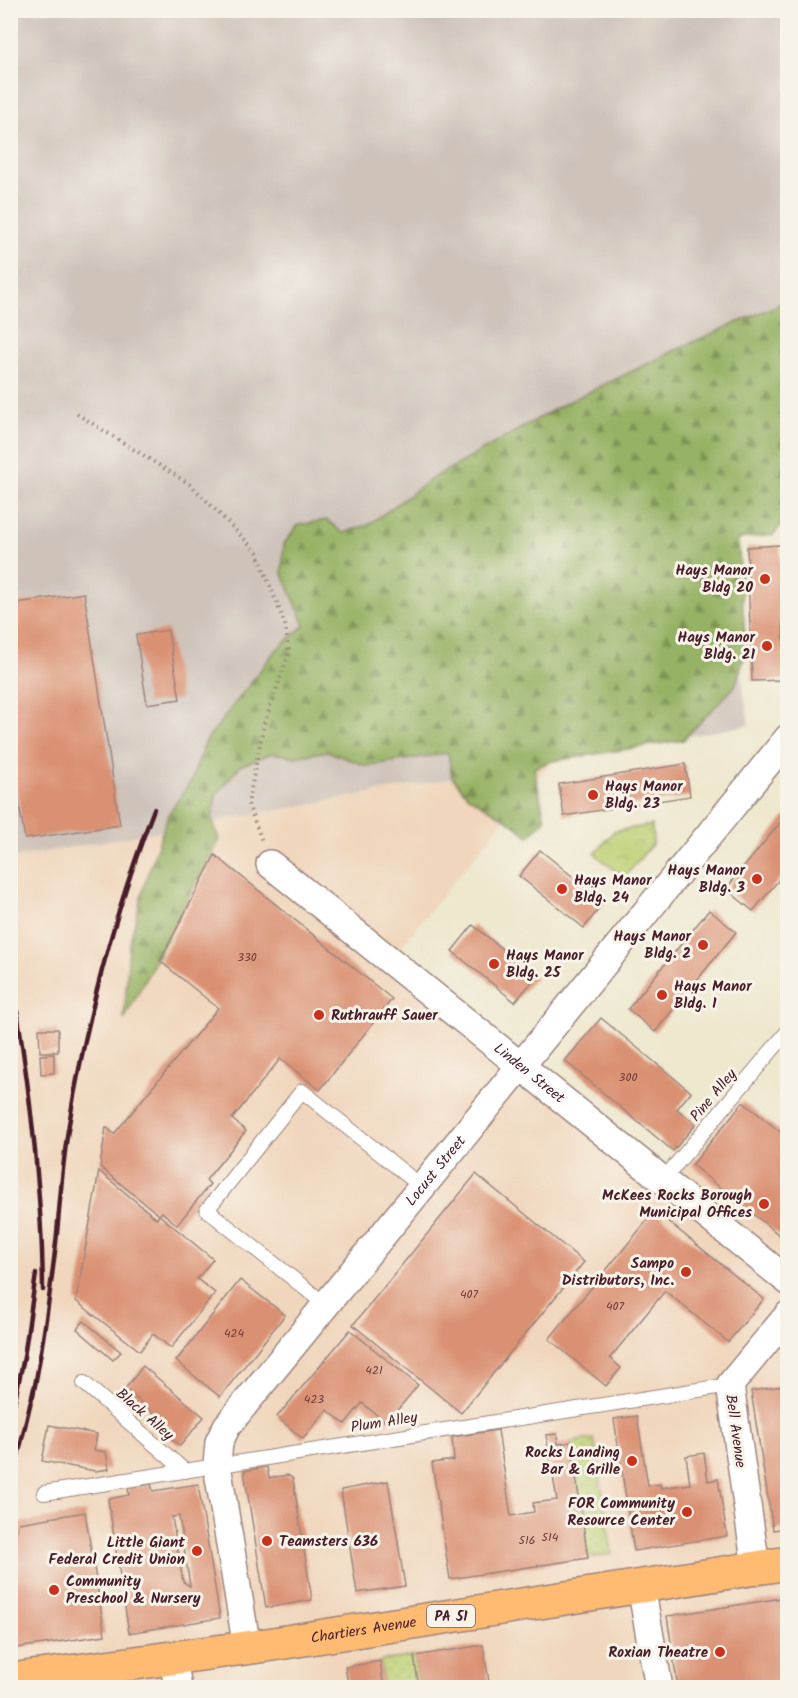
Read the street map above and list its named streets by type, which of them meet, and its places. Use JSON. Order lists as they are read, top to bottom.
{
  "streets": {
    "main road": ["PA 51", "Chartiers Avenue"],
    "street": ["Linden Street", "Locust Street", "Bell Avenue"],
    "lane": ["Pine Alley", "Black Alley", "Plum Alley"]
  },
  "crossings": [
    ["Linden Street", "Pine Alley"],
    ["Linden Street", "Locust Street"],
    ["Locust Street", "Plum Alley"],
    ["Locust Street", "Chartiers Avenue"],
    ["Black Alley", "Plum Alley"],
    ["Plum Alley", "Bell Avenue"],
    ["Bell Avenue", "Chartiers Avenue"]
  ],
  "places": [
    "Hays Manor Bldg 20",
    "Hays Manor Bldg. 21",
    "Hays Manor Bldg. 23",
    "Hays Manor Bldg. 3",
    "Hays Manor Bldg. 24",
    "Hays Manor Bldg. 2",
    "Hays Manor Bldg. 25",
    "Hays Manor Bldg. 1",
    "Ruthrauff Sauer",
    "McKees Rocks Borough Municipal Offices",
    "Sampo Distributors, Inc.",
    "Rocks Landing Bar & Grille",
    "FOR Community Resource Center",
    "Teamsters 636",
    "Little Giant Federal Credit Union",
    "Community Preschool & Nursery",
    "Roxian Theatre"
  ],
  "house_numbers": [
    "330",
    "300",
    "407",
    "407",
    "424",
    "421",
    "423",
    "514",
    "516"
  ]
}
